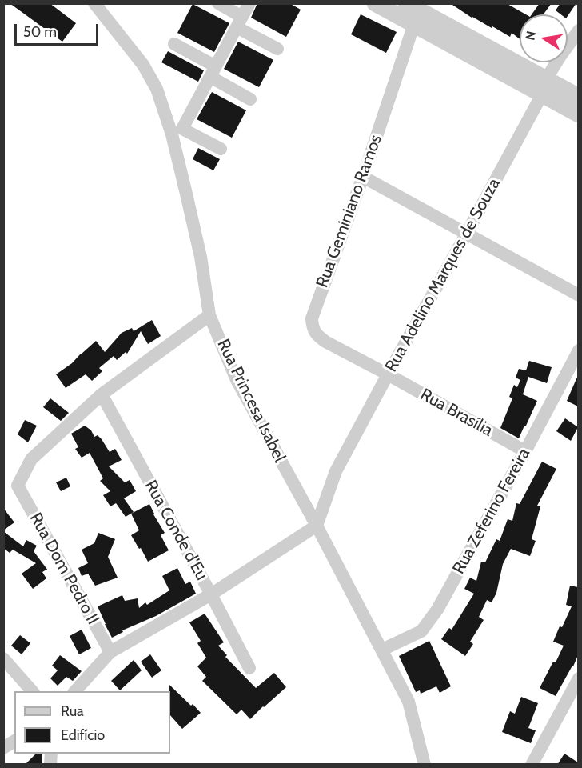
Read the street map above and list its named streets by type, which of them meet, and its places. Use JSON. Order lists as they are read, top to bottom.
{
  "streets": {
    "street": [
      "Rua Geminiano Ramos",
      "Rua Adelino Marques de Souza",
      "Rua Princesa Isabel",
      "Rua Brasília",
      "Rua Zeferino Fereira",
      "Rua Conde d'Eu",
      "Rua Dom Pedro II"
    ]
  },
  "crossings": [
    ["Rua Geminiano Ramos", "Rua Adelino Marques de Souza"],
    ["Rua Geminiano Ramos", "Rua Brasília"],
    ["Rua Adelino Marques de Souza", "Rua Princesa Isabel"],
    ["Rua Adelino Marques de Souza", "Rua Brasília"],
    ["Rua Princesa Isabel", "Rua Zeferino Fereira"],
    ["Rua Brasília", "Rua Zeferino Fereira"],
    ["Rua Conde d'Eu", "Rua Dom Pedro II"]
  ],
  "legend": ["Rua", "Edifício"],
  "scale_bar": "50 m",
  "north": "left"
}
